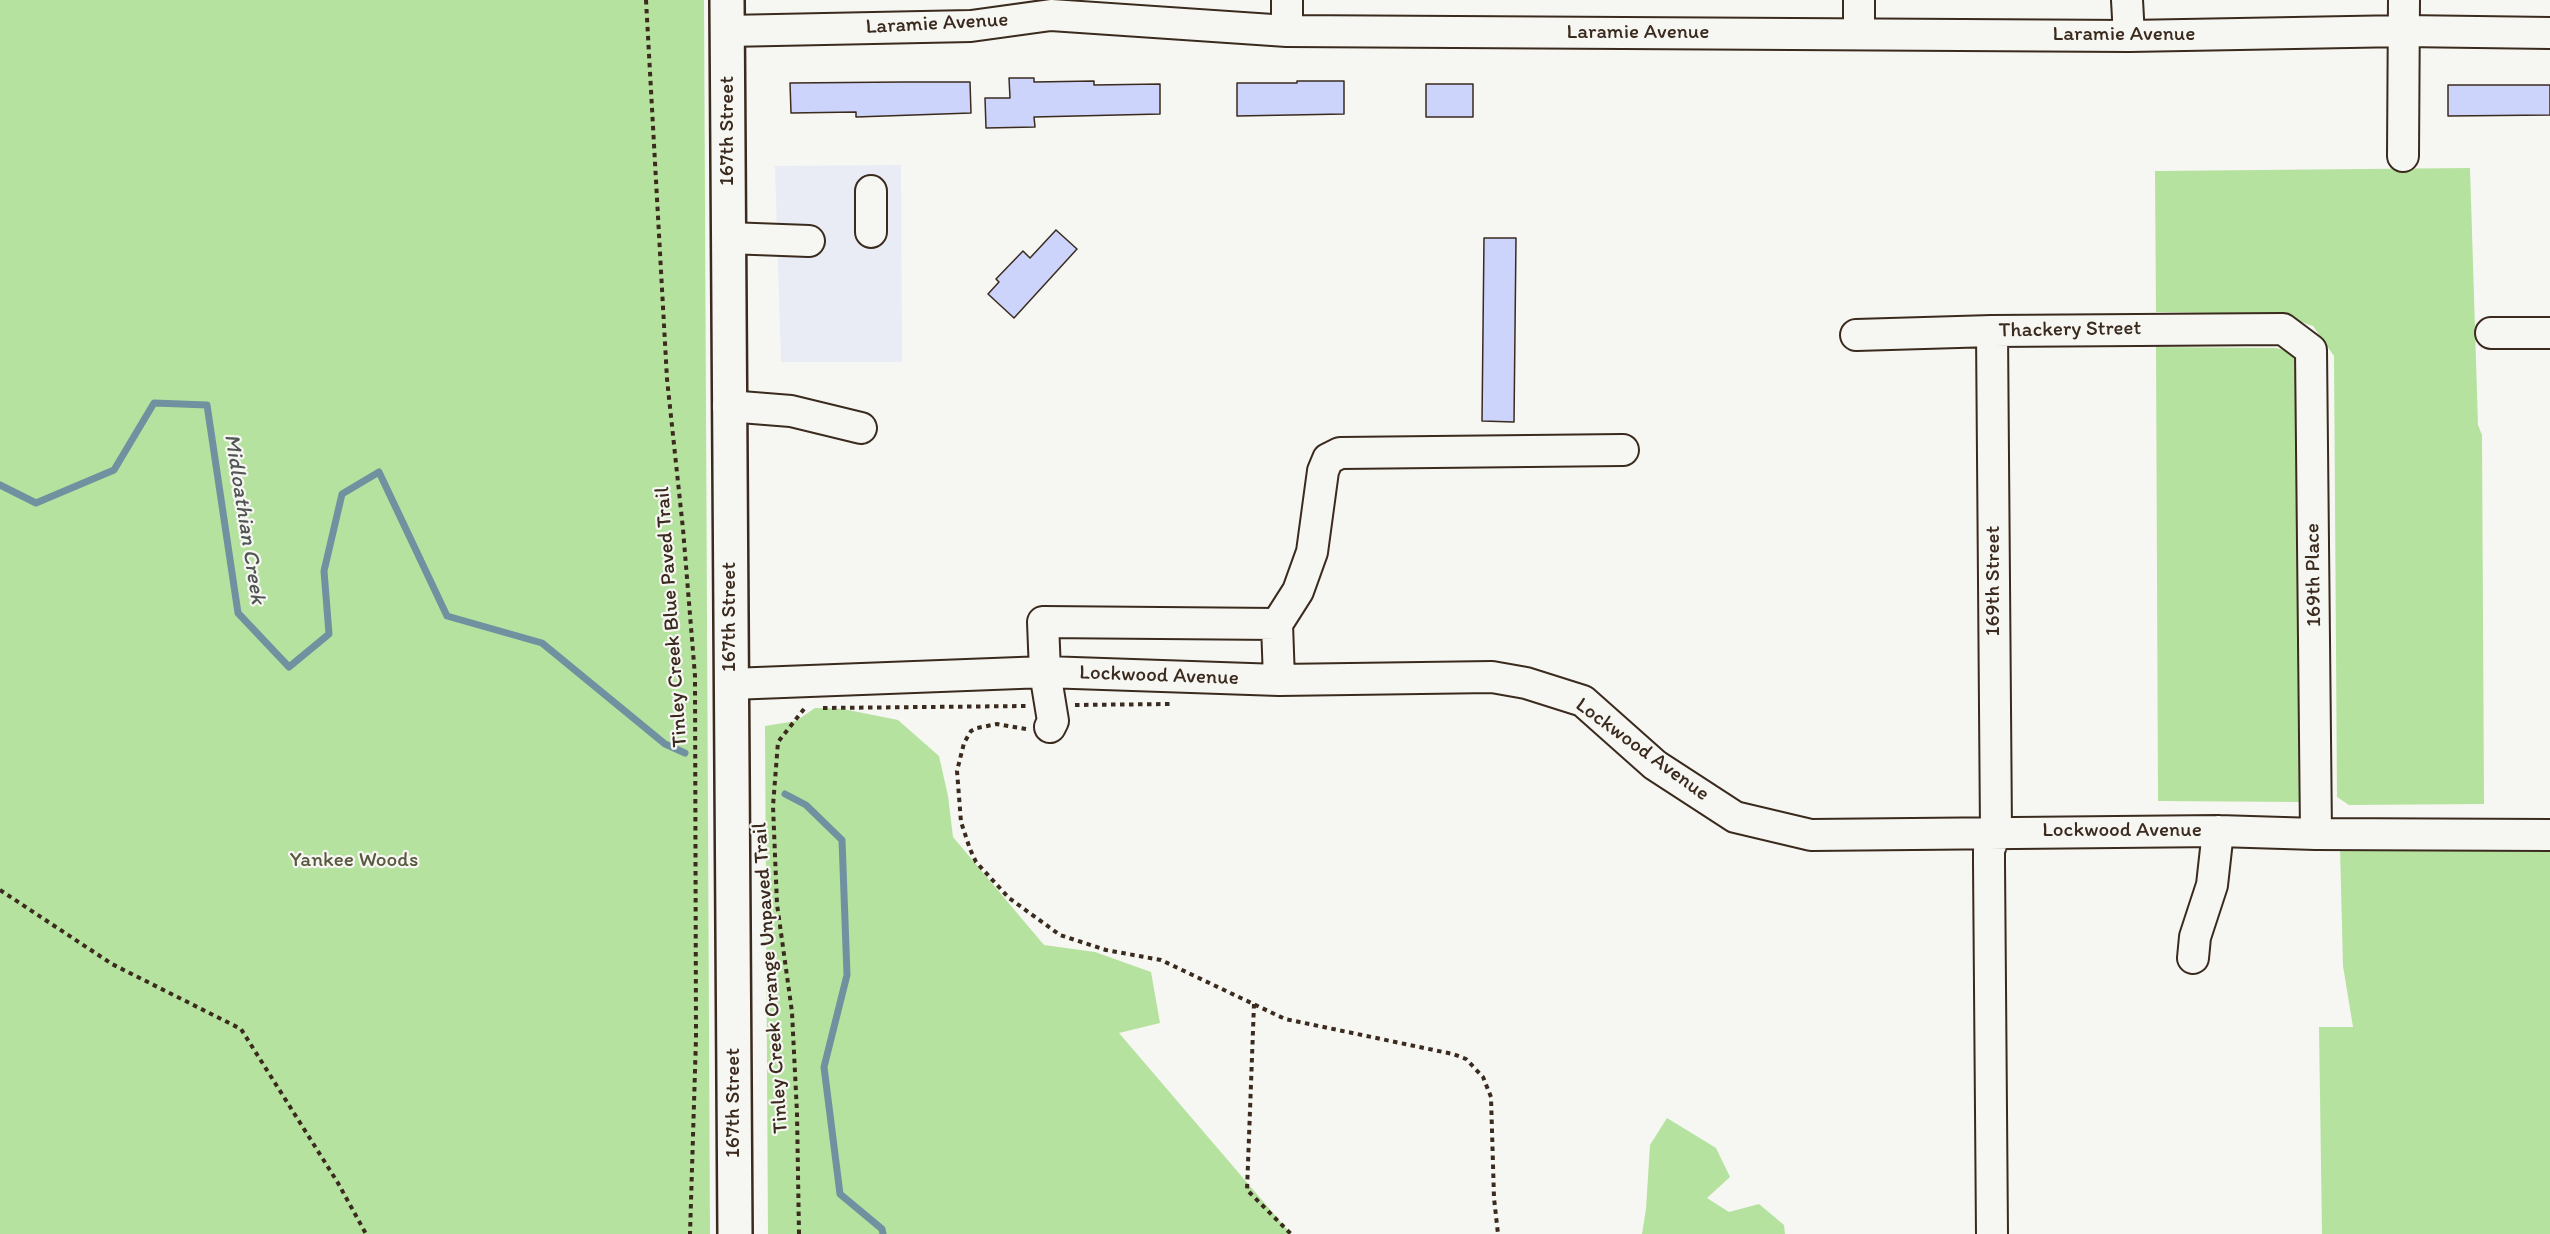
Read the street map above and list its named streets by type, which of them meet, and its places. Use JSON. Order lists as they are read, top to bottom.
{
  "streets": {
    "main road": ["167th Street"],
    "street": [
      "Laramie Avenue",
      "Thackery Street",
      "169th Place",
      "169th Street",
      "Lockwood Avenue"
    ],
    "path": ["Tinley Creek Blue Paved Trail", "Tinley Creek Orange Unpaved Trail"]
  },
  "crossings": [
    ["Laramie Avenue", "167th Street"],
    ["167th Street", "Lockwood Avenue"],
    ["Thackery Street", "169th Place"],
    ["Thackery Street", "169th Street"],
    ["169th Place", "Lockwood Avenue"],
    ["169th Street", "Lockwood Avenue"]
  ],
  "water": ["Midloathian Creek"],
  "parks": ["Yankee Woods"]
}
